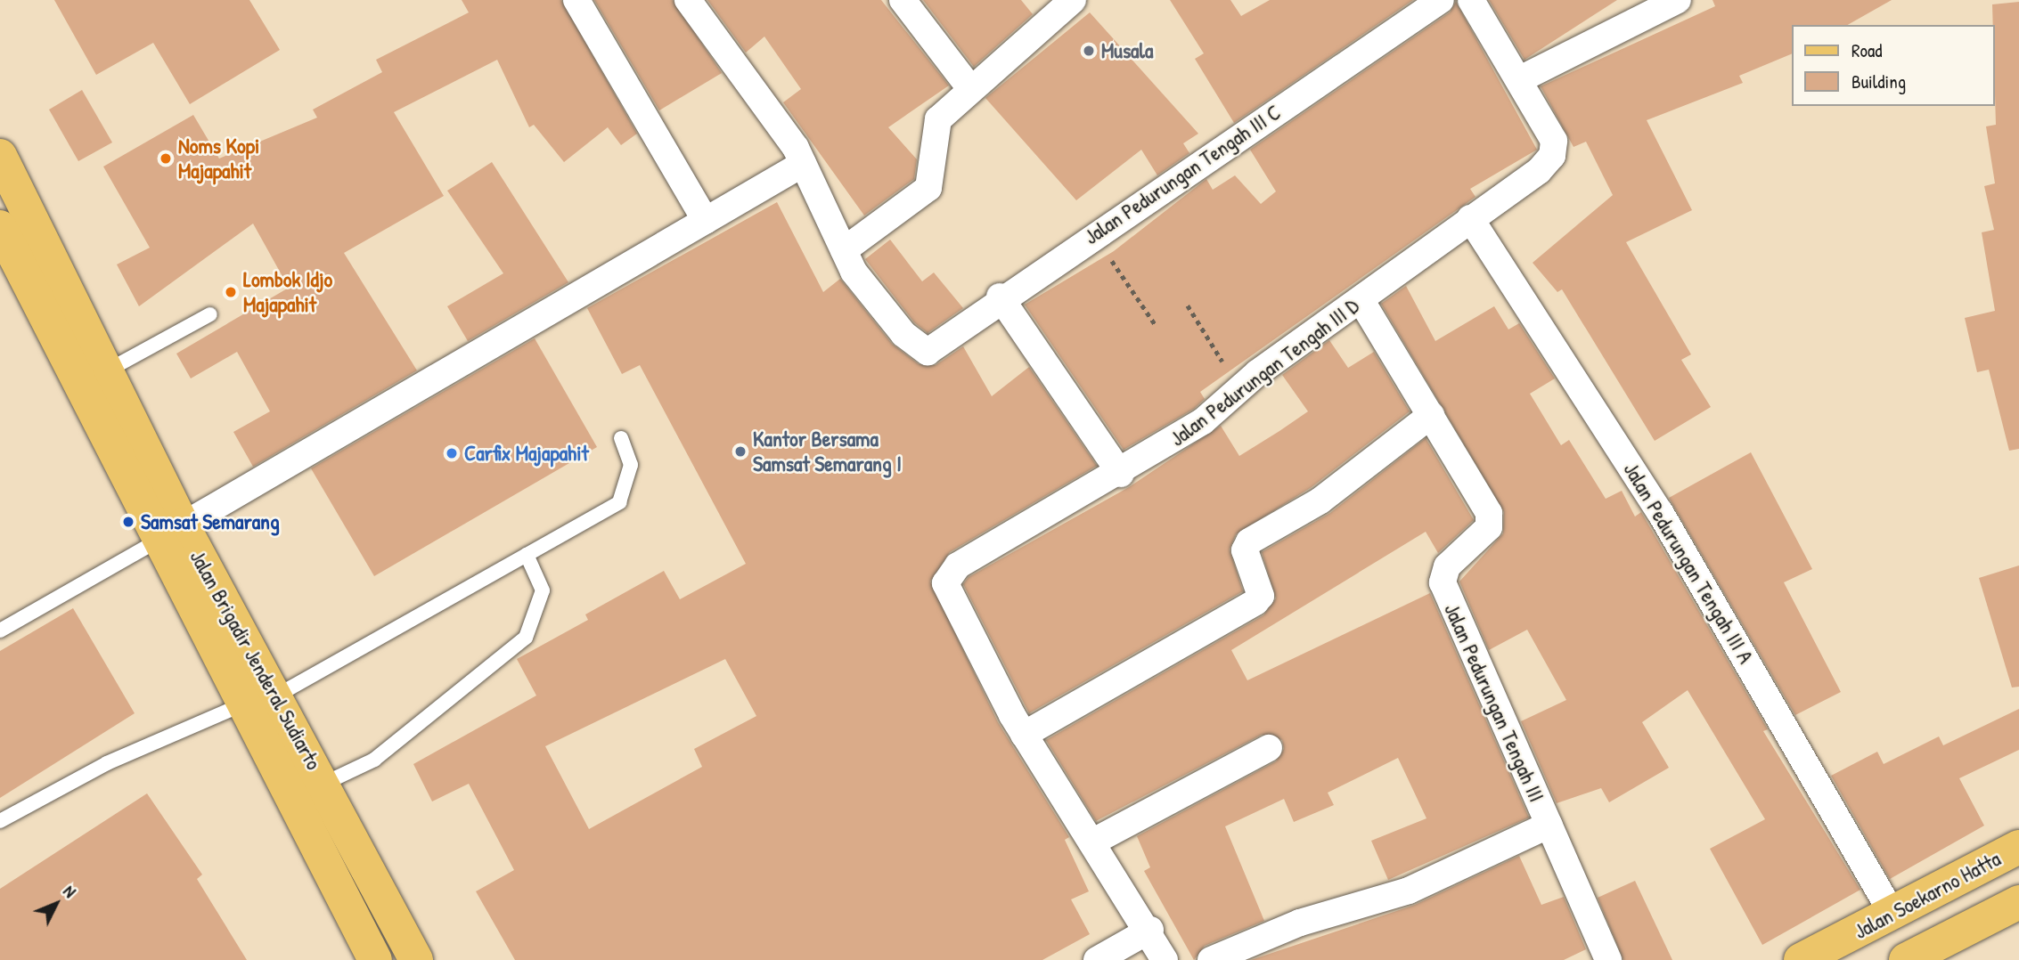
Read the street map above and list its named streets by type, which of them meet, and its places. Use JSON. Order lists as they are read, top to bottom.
{
  "streets": {
    "main road": ["Jalan Brigadir Jenderal Sudiarto", "Jalan Soekarno Hatta"],
    "street": [
      "Jalan Pedurungan Tengah III C",
      "Jalan Pedurungan Tengah III D",
      "Jalan Pedurungan Tengah III A",
      "Jalan Pedurungan Tengah III"
    ]
  },
  "crossings": [
    ["Jalan Pedurungan Tengah III D", "Jalan Pedurungan Tengah III A"],
    ["Jalan Pedurungan Tengah III D", "Jalan Pedurungan Tengah III"],
    ["Jalan Pedurungan Tengah III A", "Jalan Soekarno Hatta"]
  ],
  "places": [
    "Musala",
    "Noms Kopi Majapahit",
    "Lombok Idjo Majapahit",
    "Kantor Bersama Samsat Semarang I",
    "Carfix Majapahit",
    "Samsat Semarang"
  ],
  "legend": ["Road", "Building"],
  "north": "top right"
}
